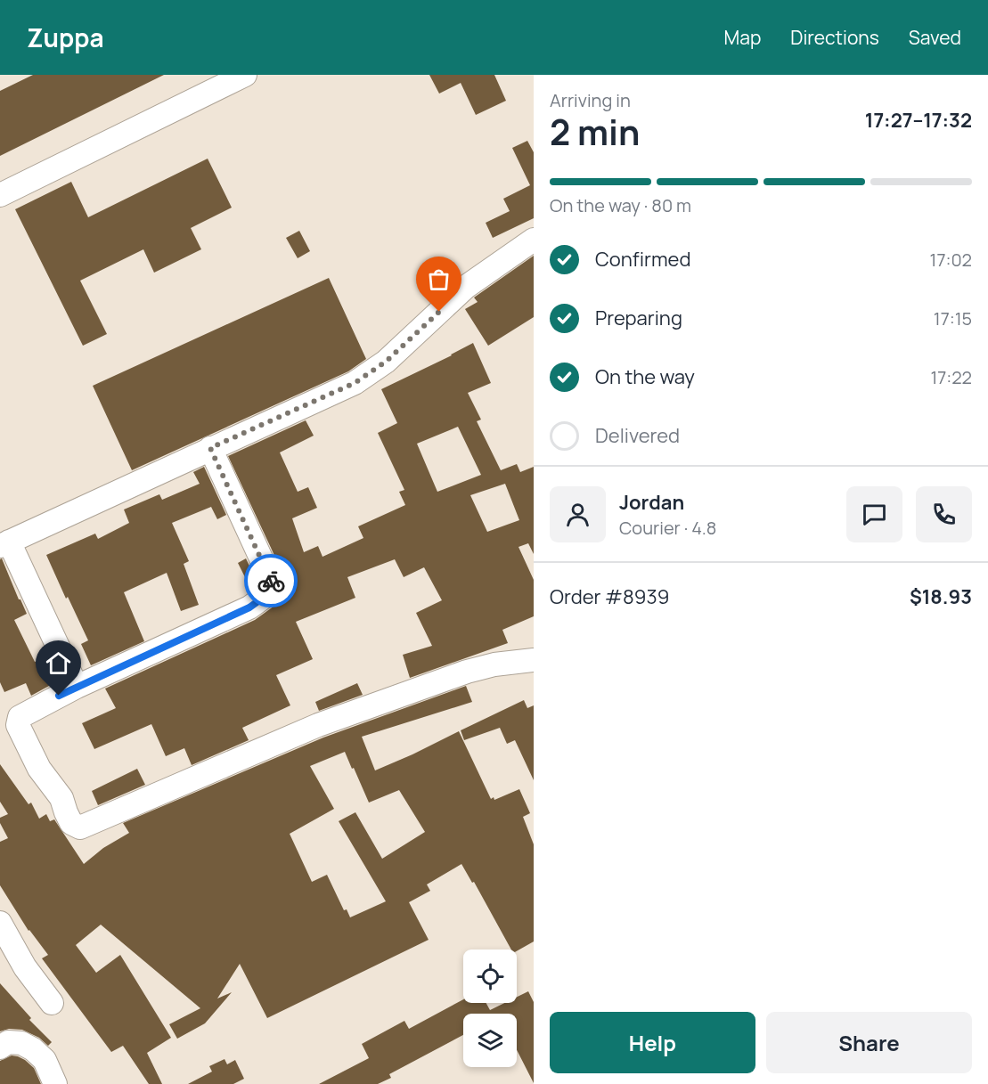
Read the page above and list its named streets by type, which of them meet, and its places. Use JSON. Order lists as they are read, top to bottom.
{
  "page": {
    "header": "Zuppa",
    "nav": ["Map", "Directions", "Saved"],
    "heading": ["2 min", "Arriving in", "17:27–17:32"],
    "panel": [
      "Jordan",
      "Courier · 4.8",
      "Order #8939",
      "$18.93"
    ],
    "bar": "On the way · 80 m",
    "list": [
      ["Confirmed", "17:02"],
      ["Preparing", "17:15"],
      ["On the way", "17:22"],
      "Delivered"
    ],
    "buttons": ["Help", "Share"]
  }
}
